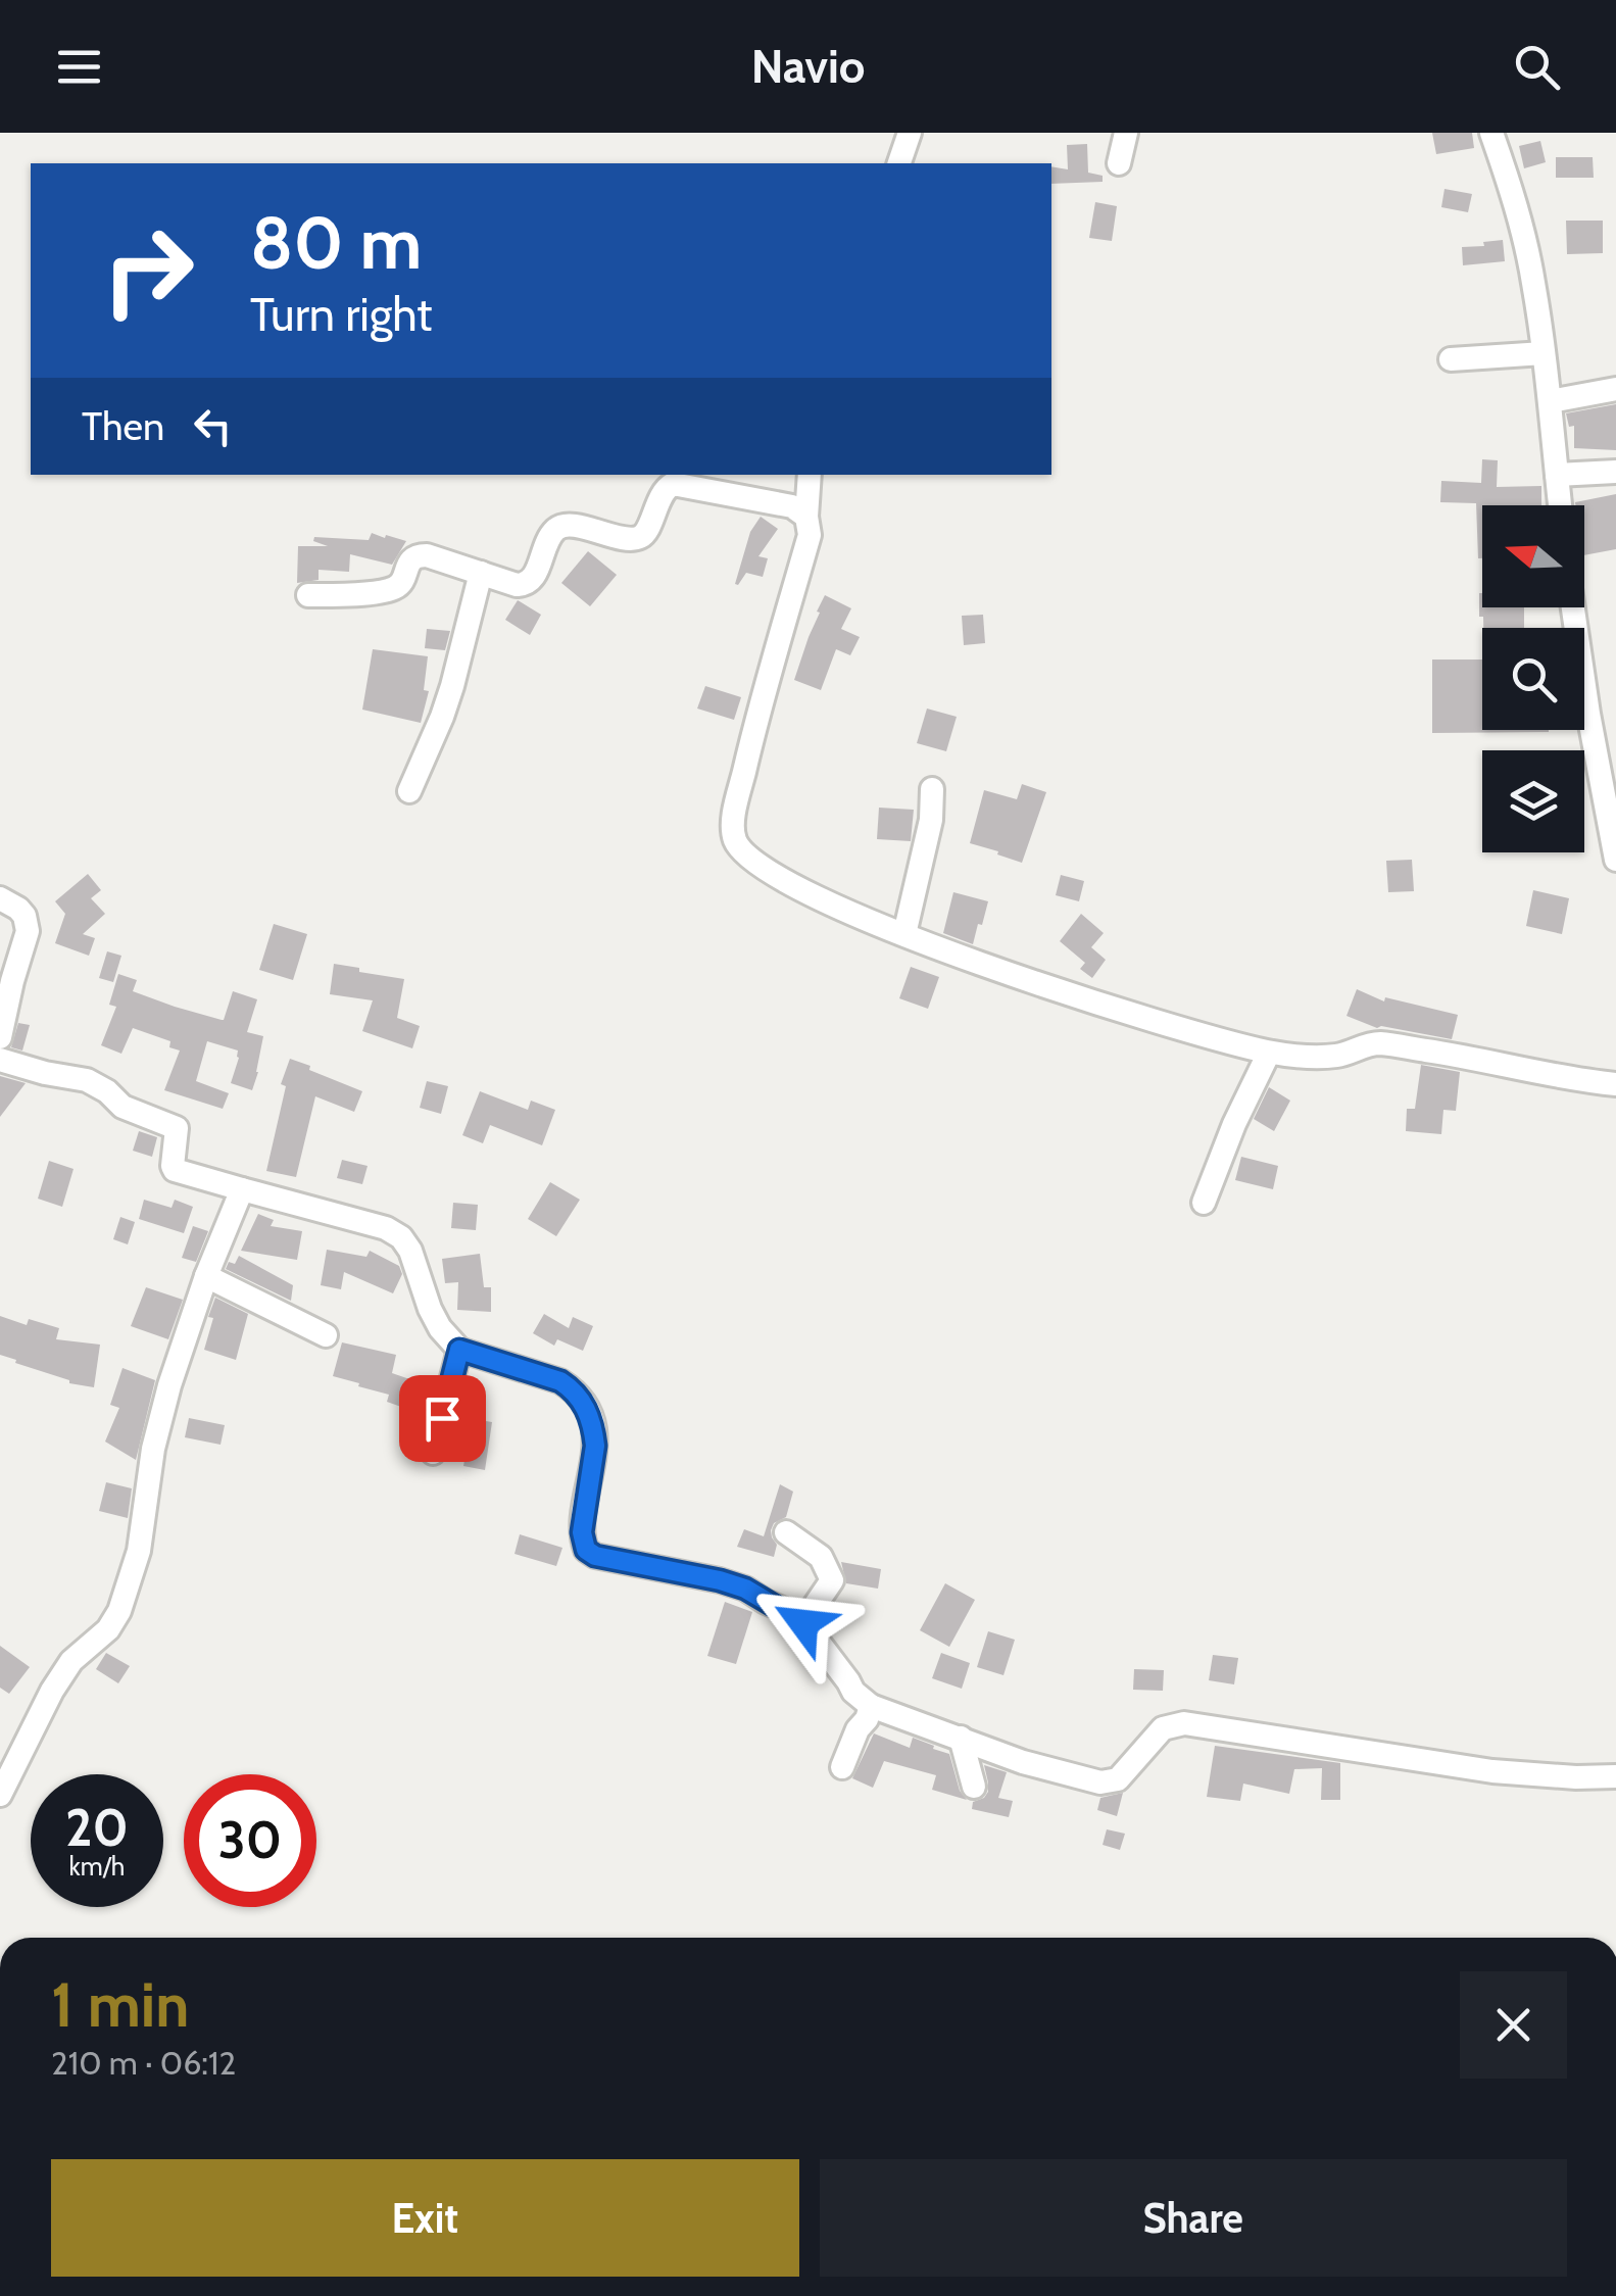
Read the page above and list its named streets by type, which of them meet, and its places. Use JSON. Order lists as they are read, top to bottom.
{
  "north": "left",
  "page": {
    "header": "Navio",
    "turn": ["80 m", "Turn right"],
    "then": "Then",
    "speed": "20 km/h",
    "limit": "30",
    "heading": ["1 min", "210 m · 06:12"],
    "buttons": ["Exit", "Share"]
  }
}
